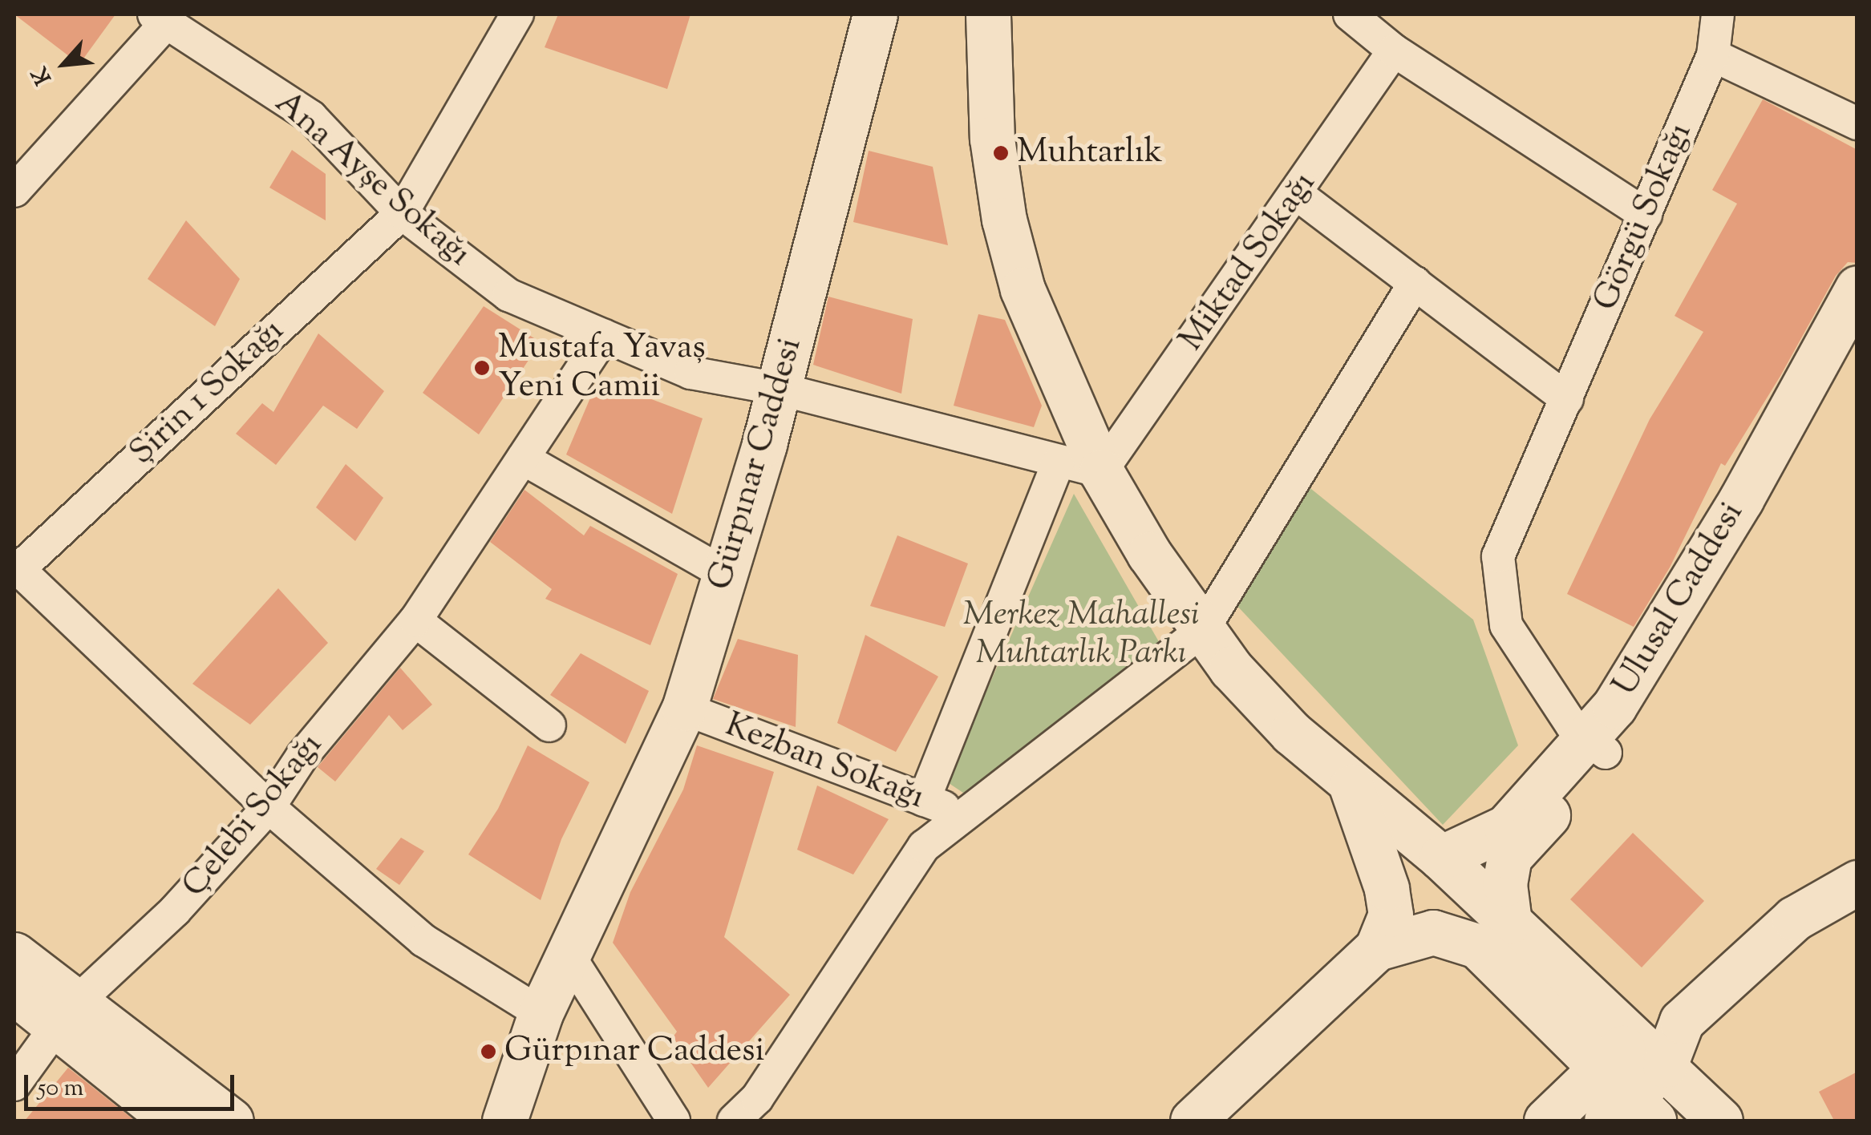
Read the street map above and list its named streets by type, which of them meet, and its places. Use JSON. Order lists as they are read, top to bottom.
{
  "streets": {
    "street": [
      "Ana Ayşe Sokağı",
      "Görgü Sokağı",
      "Miktad Sokağı",
      "Şirin 1 Sokağı",
      "Gürpınar Caddesi",
      "Ulusal Caddesi",
      "Kezban Sokağı",
      "Çelebi Sokağı"
    ]
  },
  "crossings": [
    ["Ana Ayşe Sokağı", "Miktad Sokağı"],
    ["Ana Ayşe Sokağı", "Şirin 1 Sokağı"],
    ["Ana Ayşe Sokağı", "Gürpınar Caddesi"],
    ["Ana Ayşe Sokağı", "Çelebi Sokağı"],
    ["Görgü Sokağı", "Ulusal Caddesi"],
    ["Gürpınar Caddesi", "Kezban Sokağı"]
  ],
  "parks": ["Merkez Mahallesi Muhtarlık Parkı"],
  "places": ["Muhtarlık", "Mustafa Yavaş Yeni Camii", "Gürpınar Caddesi"],
  "scale_bar": "50 m",
  "north": "bottom left"
}
